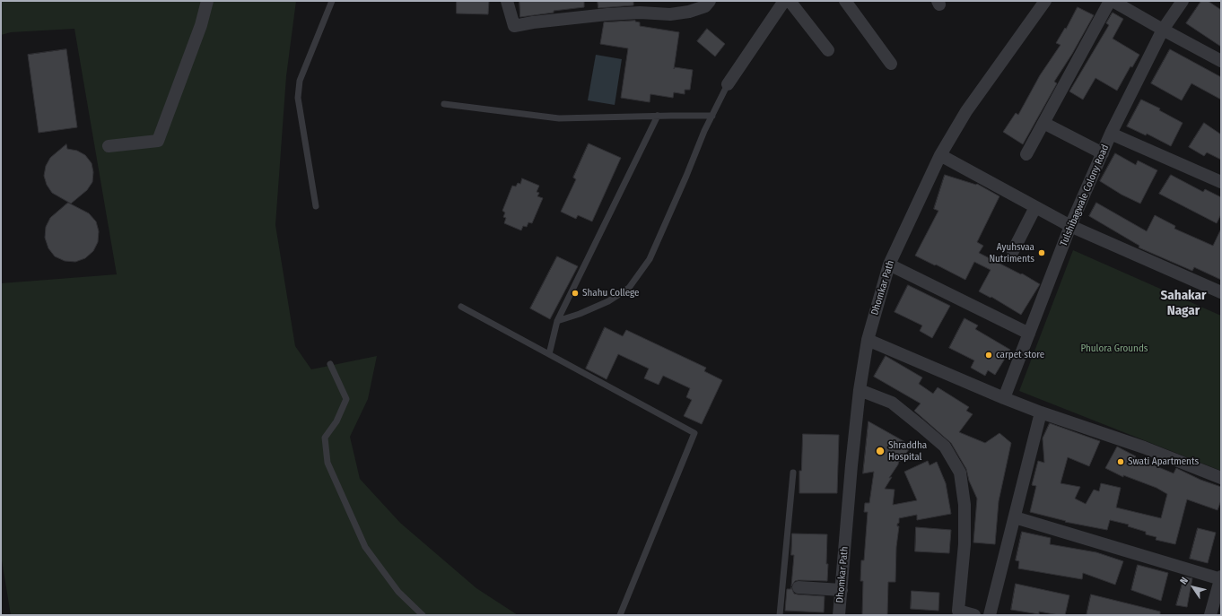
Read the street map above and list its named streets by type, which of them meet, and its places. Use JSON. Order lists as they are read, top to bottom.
{
  "streets": {
    "street": ["Tulshibagwale Colony Road", "Dhomkar Path"]
  },
  "districts": ["Sahakar Nagar"],
  "parks": ["Phulora Grounds"],
  "places": [
    "Ayuhsvaa Nutriments",
    "Shahu College",
    "carpet store",
    "Shraddha Hospital",
    "Swati Apartments"
  ],
  "north": "top left"
}
